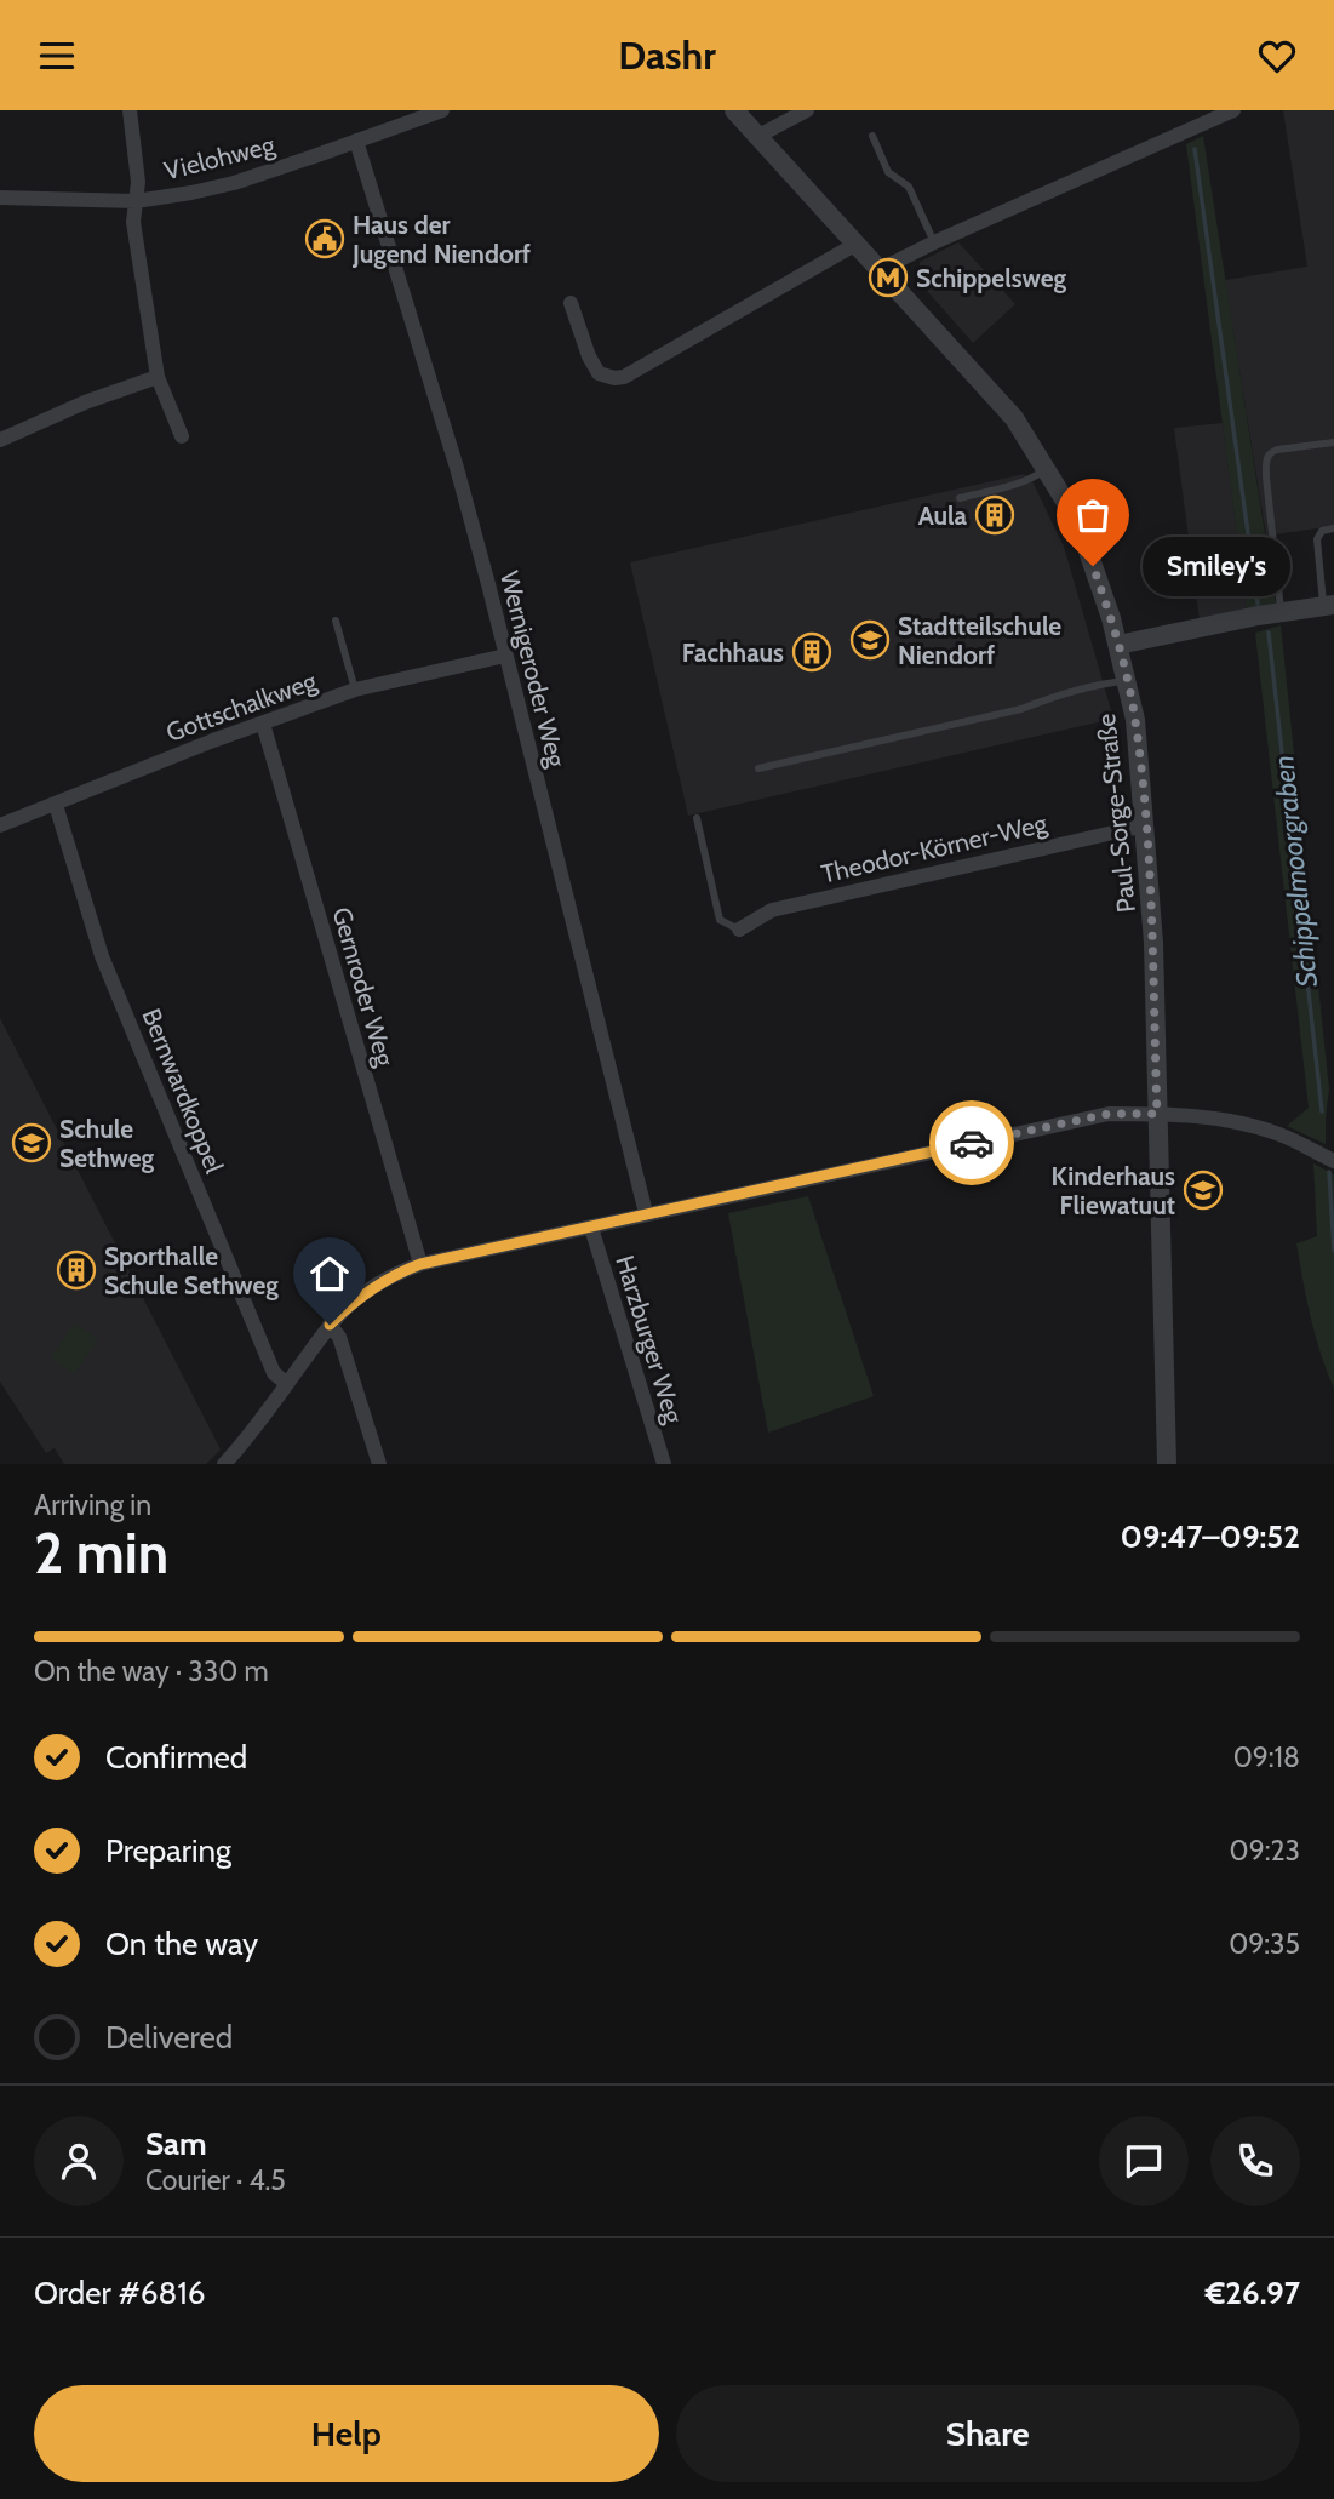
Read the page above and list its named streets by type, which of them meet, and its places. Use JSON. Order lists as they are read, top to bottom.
{
  "streets": {
    "street": [
      "Vielohweg",
      "Wernigeroder Weg",
      "Gottschalkweg",
      "Paul-Sorge-Straße",
      "Theodor-Körner-Weg",
      "Gernroder Weg",
      "Bernwardkoppel",
      "Harzburger Weg"
    ]
  },
  "crossings": [
    ["Vielohweg", "Wernigeroder Weg"],
    ["Wernigeroder Weg", "Gottschalkweg"],
    ["Gottschalkweg", "Gernroder Weg"],
    ["Gottschalkweg", "Bernwardkoppel"],
    ["Paul-Sorge-Straße", "Theodor-Körner-Weg"]
  ],
  "water": ["Schippelmoorgraben"],
  "places": {
    "public building": ["Haus der Jugend Niendorf"],
    "metro station": ["Schippelsweg"],
    "building": ["Aula", "Fachhaus", "Sporthalle Schule Sethweg"],
    "other": ["Smiley's"],
    "school or university": ["Stadtteilschule Niendorf", "Schule Sethweg", "Kinderhaus Fliewatuut"]
  },
  "page": {
    "header": "Dashr",
    "bubble": "Smiley's",
    "heading": ["2 min", "Arriving in", "09:47–09:52"],
    "panel": [
      "Sam",
      "Courier · 4.5",
      "Order #6816",
      "€26.97"
    ],
    "bar": "On the way · 330 m",
    "list": [
      ["Confirmed", "09:18"],
      ["Preparing", "09:23"],
      ["On the way", "09:35"],
      "Delivered"
    ],
    "buttons": ["Help", "Share"]
  }
}
